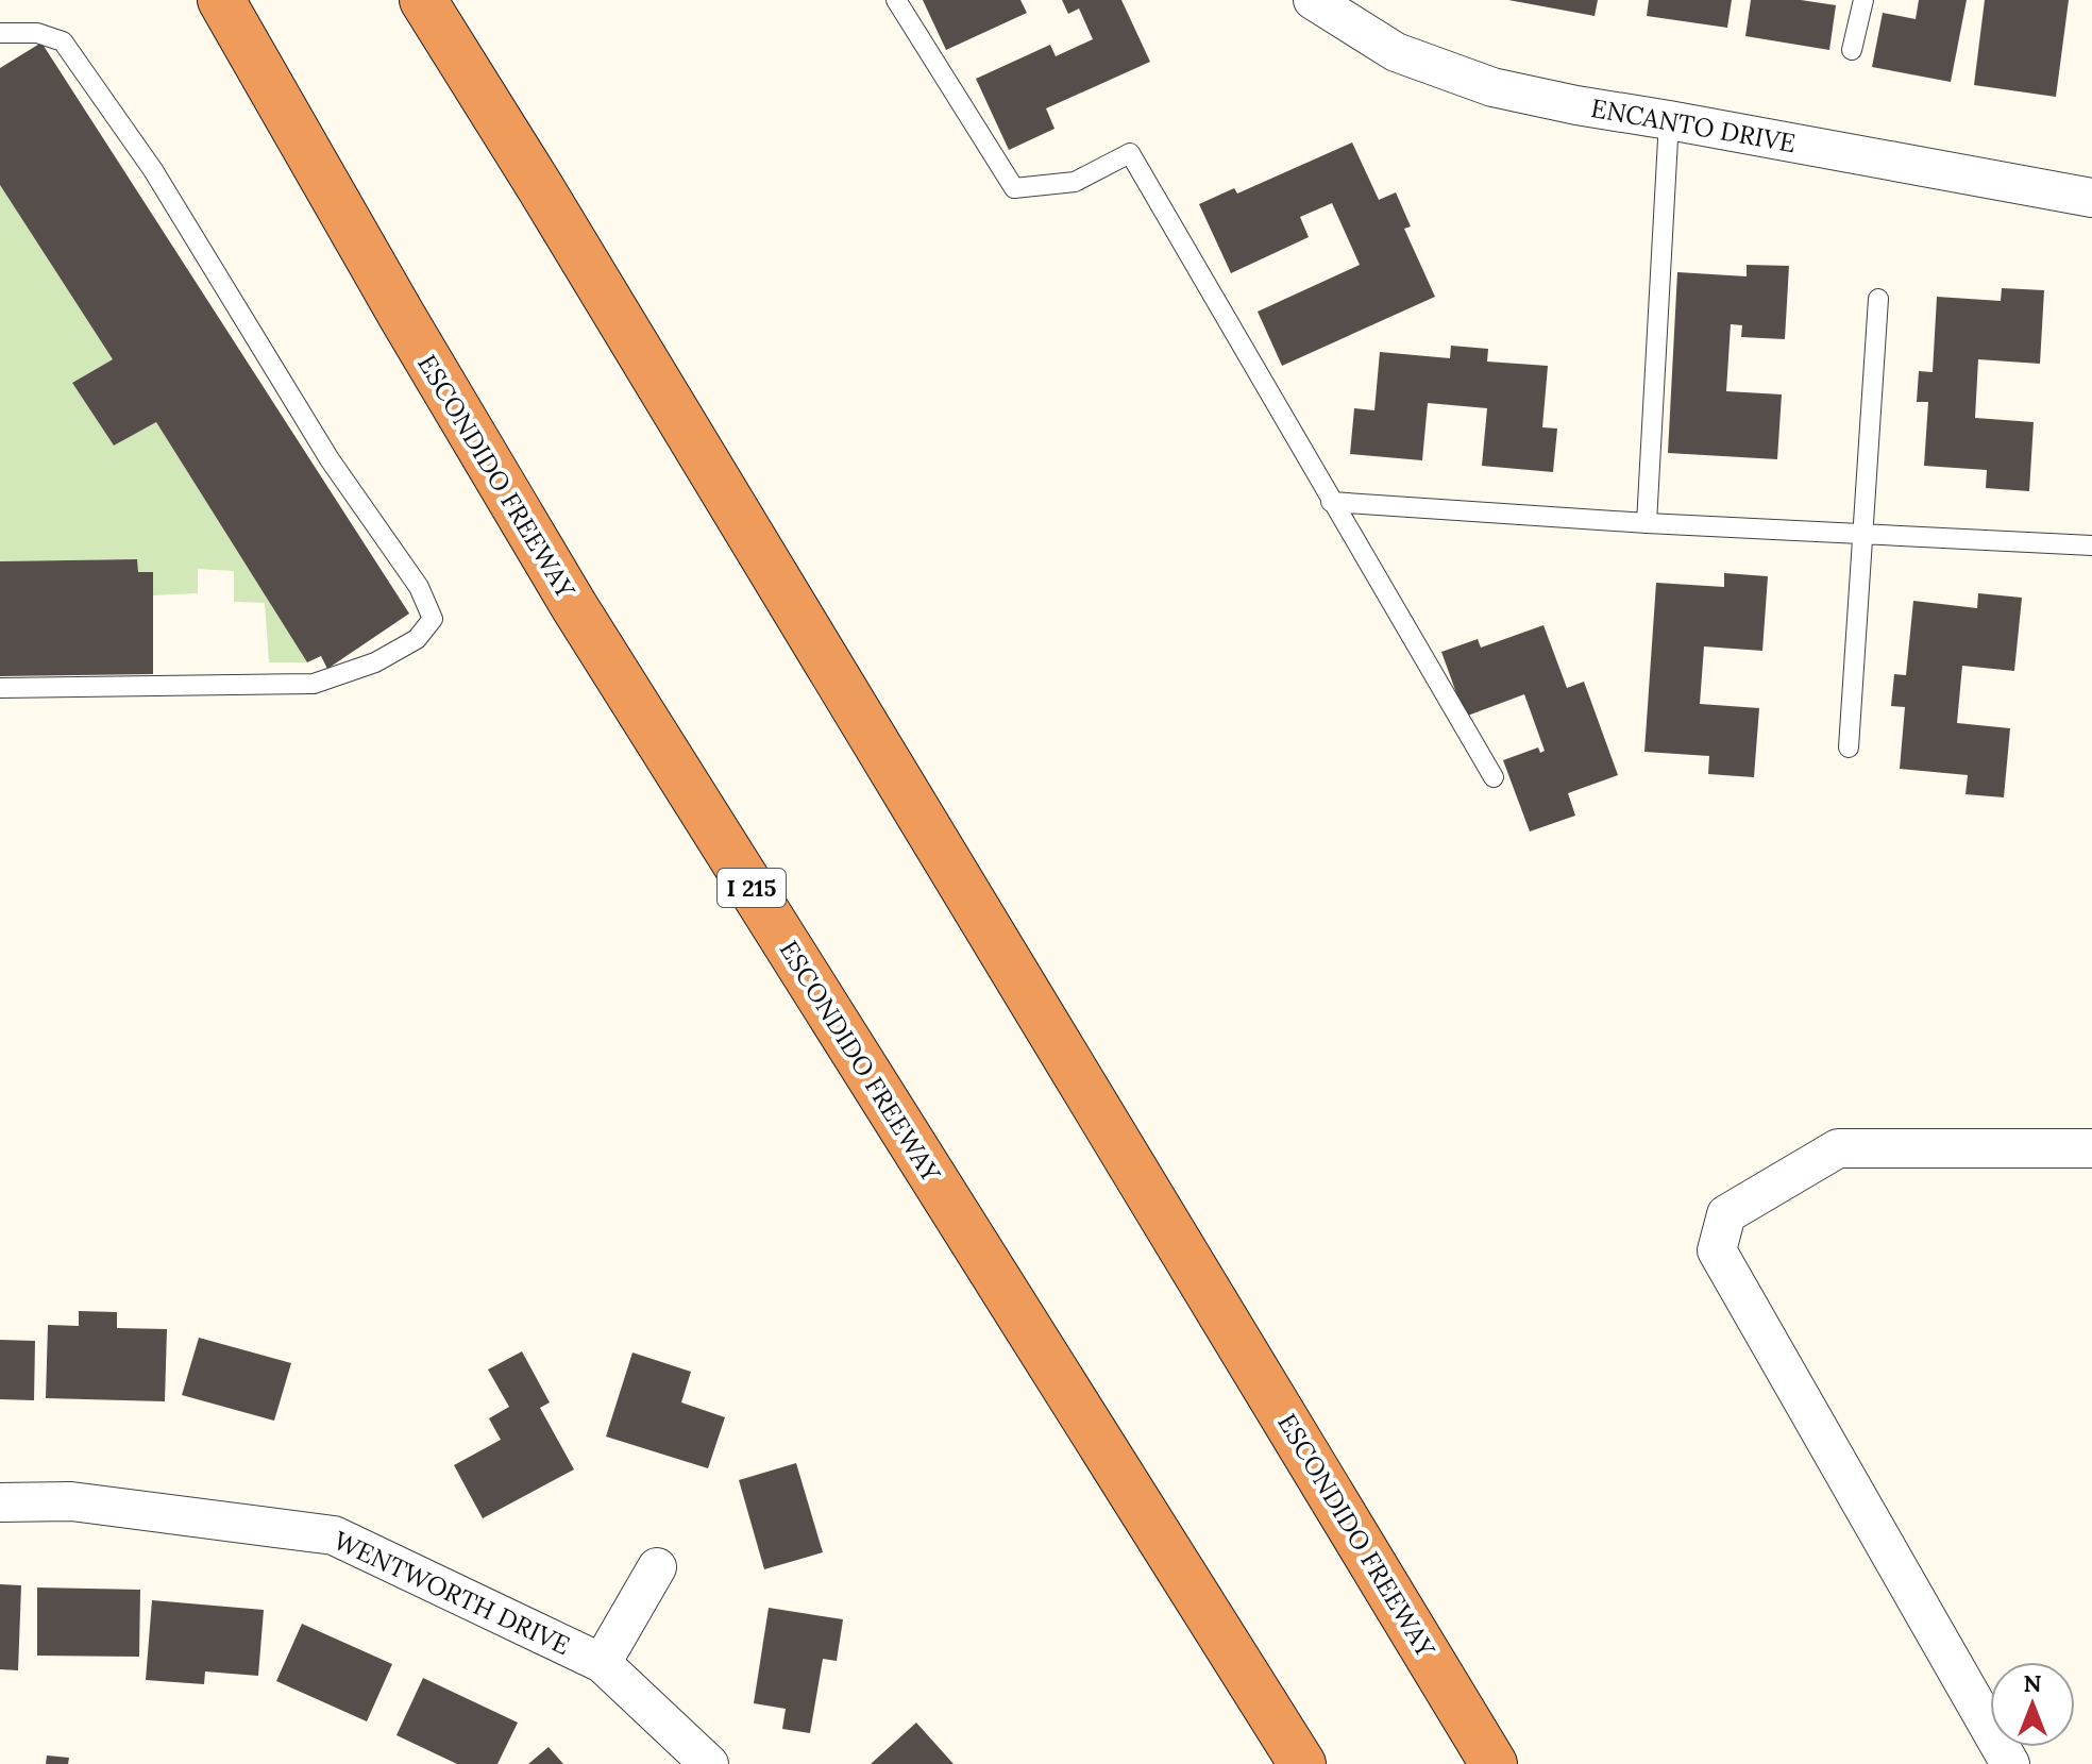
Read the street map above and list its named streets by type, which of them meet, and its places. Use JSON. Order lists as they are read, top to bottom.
{
  "streets": {
    "highway": ["ESCONDIDO FREEWAY", "I 215"],
    "street": ["ENCANTO DRIVE", "WENTWORTH DRIVE"]
  },
  "north": "top"
}
